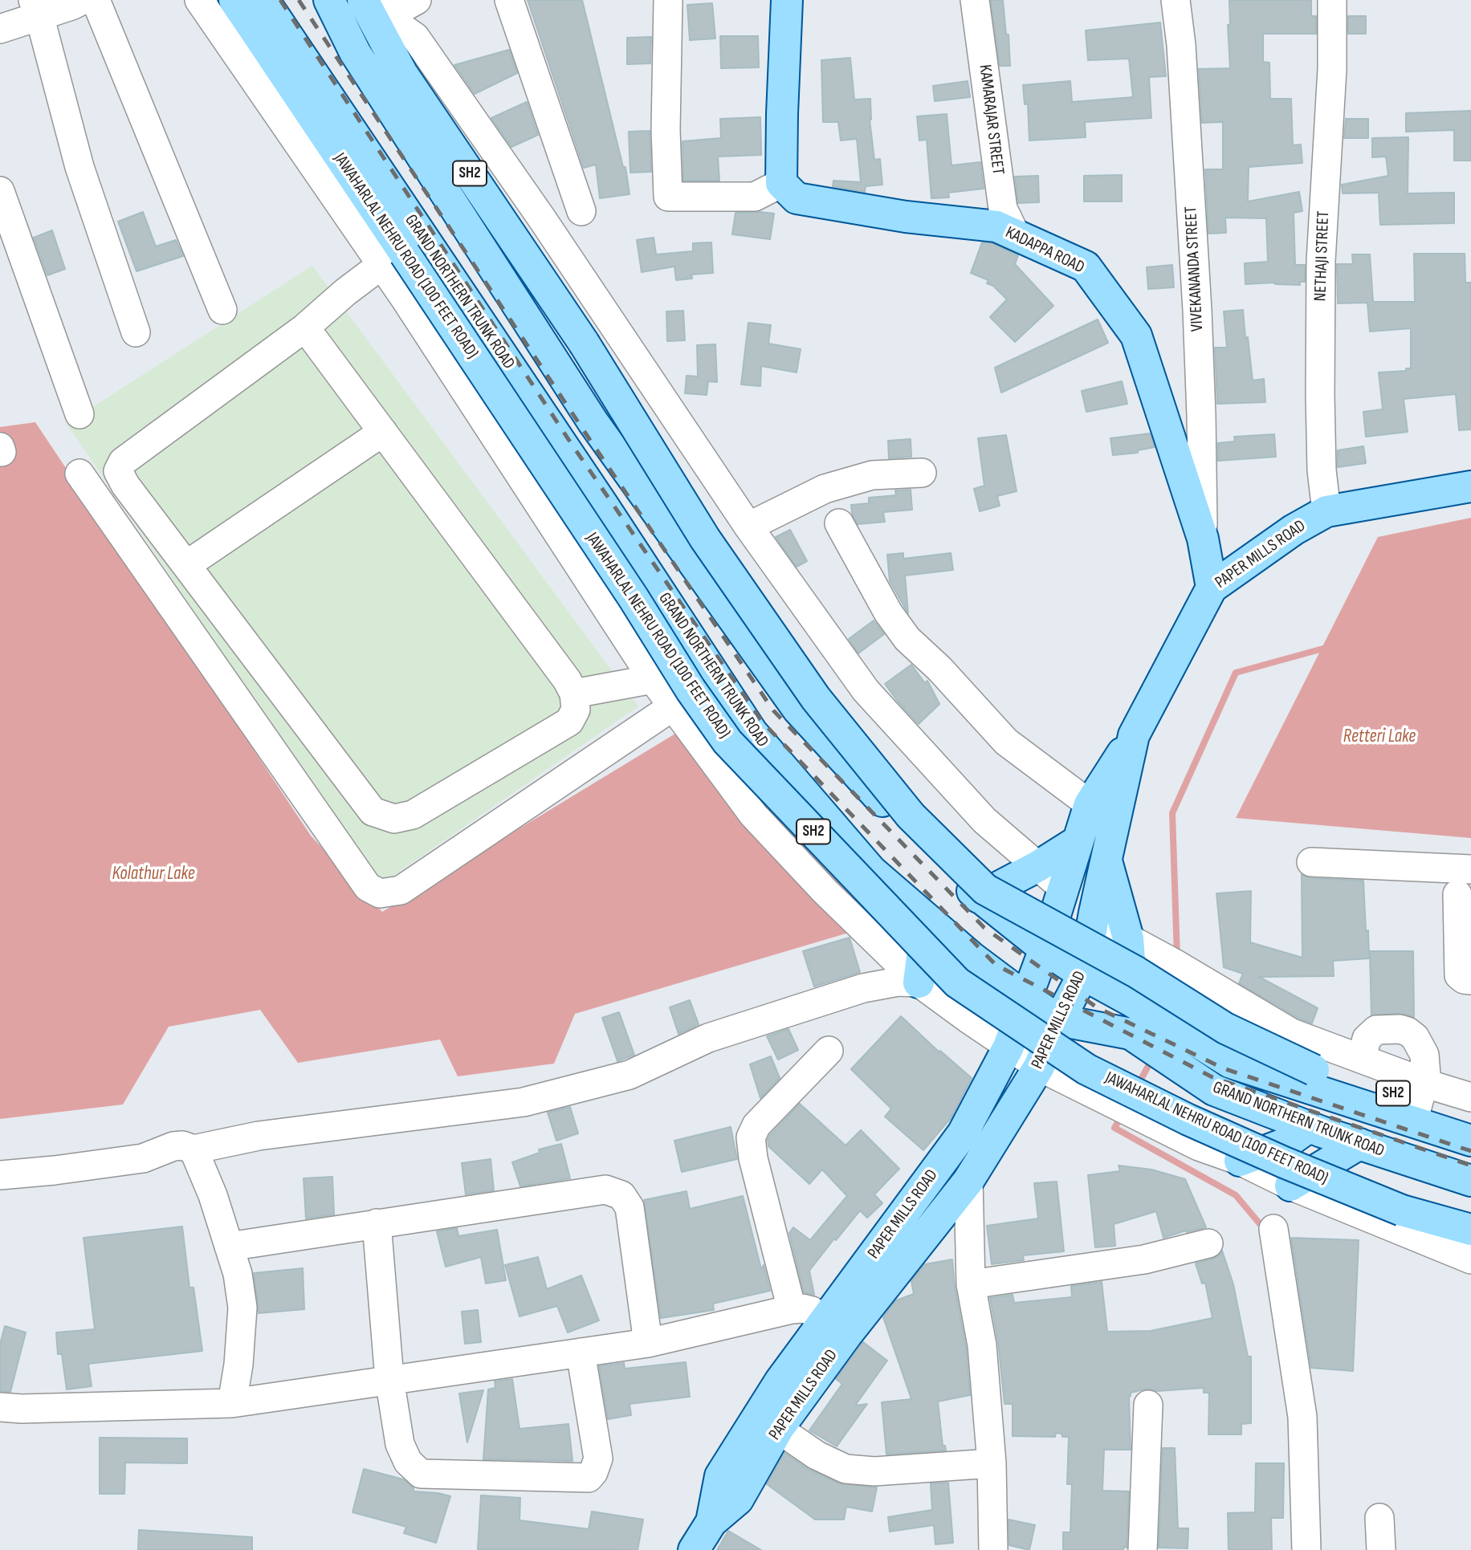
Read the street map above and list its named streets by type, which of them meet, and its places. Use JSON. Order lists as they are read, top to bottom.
{
  "streets": {
    "main road": [
      "SH2",
      "KADAPPA ROAD",
      "JAWAHARLAL NEHRU ROAD (100 FEET ROAD)",
      "GRAND NORTHERN TRUNK ROAD",
      "PAPER MILLS ROAD"
    ],
    "street": ["KAMARAJAR STREET", "NETHAJI STREET", "VIVEKANANDA STREET"]
  },
  "crossings": [
    ["KAMARAJAR STREET", "KADAPPA ROAD"],
    ["SH2", "GRAND NORTHERN TRUNK ROAD"],
    ["KADAPPA ROAD", "VIVEKANANDA STREET"],
    ["KADAPPA ROAD", "PAPER MILLS ROAD"],
    ["NETHAJI STREET", "PAPER MILLS ROAD"],
    ["GRAND NORTHERN TRUNK ROAD", "PAPER MILLS ROAD"]
  ],
  "water": ["Retteri Lake", "Kolathur Lake"]
}
